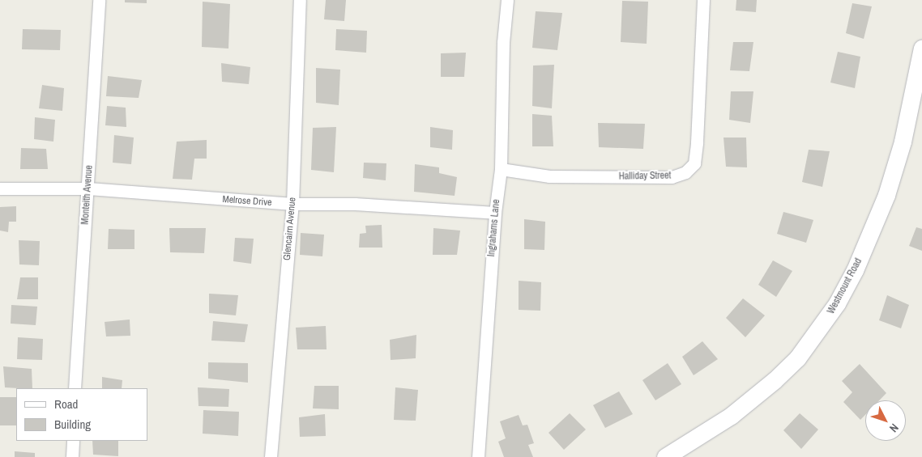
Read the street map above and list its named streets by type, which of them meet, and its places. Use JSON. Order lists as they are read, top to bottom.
{
  "streets": {
    "main road": ["Westmount Road"],
    "street": [
      "Halliday Street",
      "Monteith Avenue",
      "Melrose Drive",
      "Ingrahams Lane",
      "Glencairn Avenue"
    ]
  },
  "crossings": [
    ["Halliday Street", "Ingrahams Lane"],
    ["Monteith Avenue", "Melrose Drive"],
    ["Melrose Drive", "Ingrahams Lane"],
    ["Melrose Drive", "Glencairn Avenue"]
  ],
  "legend": ["Road", "Building"],
  "north": "bottom right"
}
